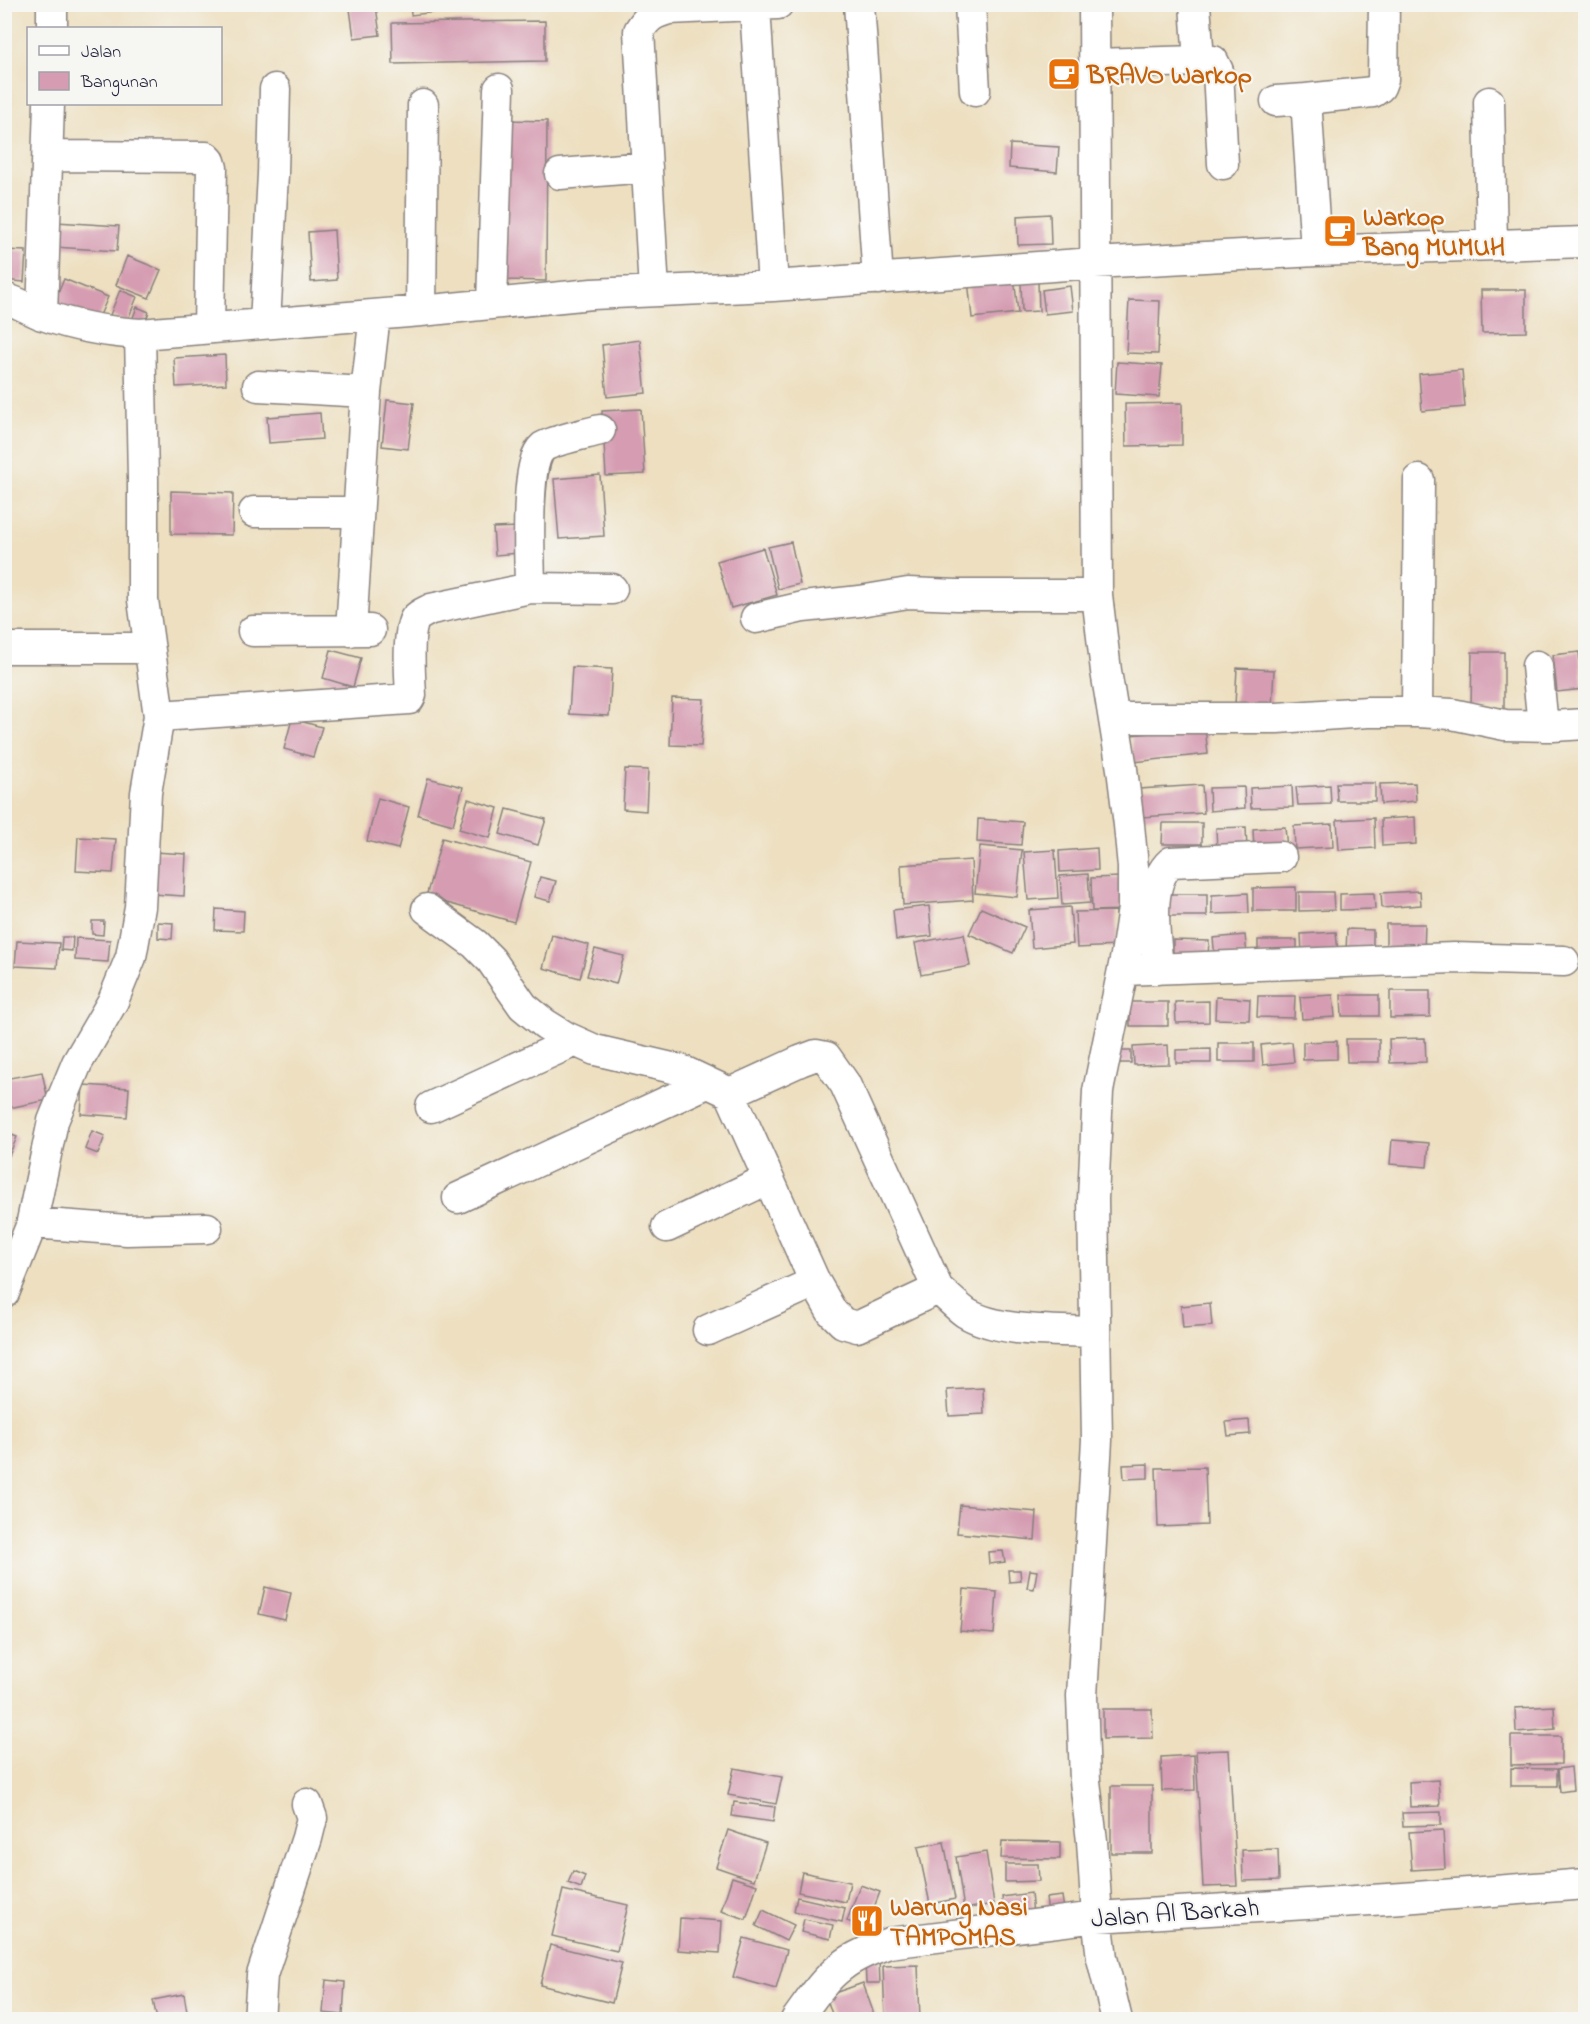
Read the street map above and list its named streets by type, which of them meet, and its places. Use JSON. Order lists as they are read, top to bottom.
{
  "streets": {
    "street": ["Jalan Al Barkah"]
  },
  "places": {
    "cafe": ["BRAVO Warkop", "Warkop Bang MUMUH"],
    "restaurant": ["Warung Nasi TAMPOMAS"]
  },
  "legend": ["Jalan", "Bangunan"]
}
